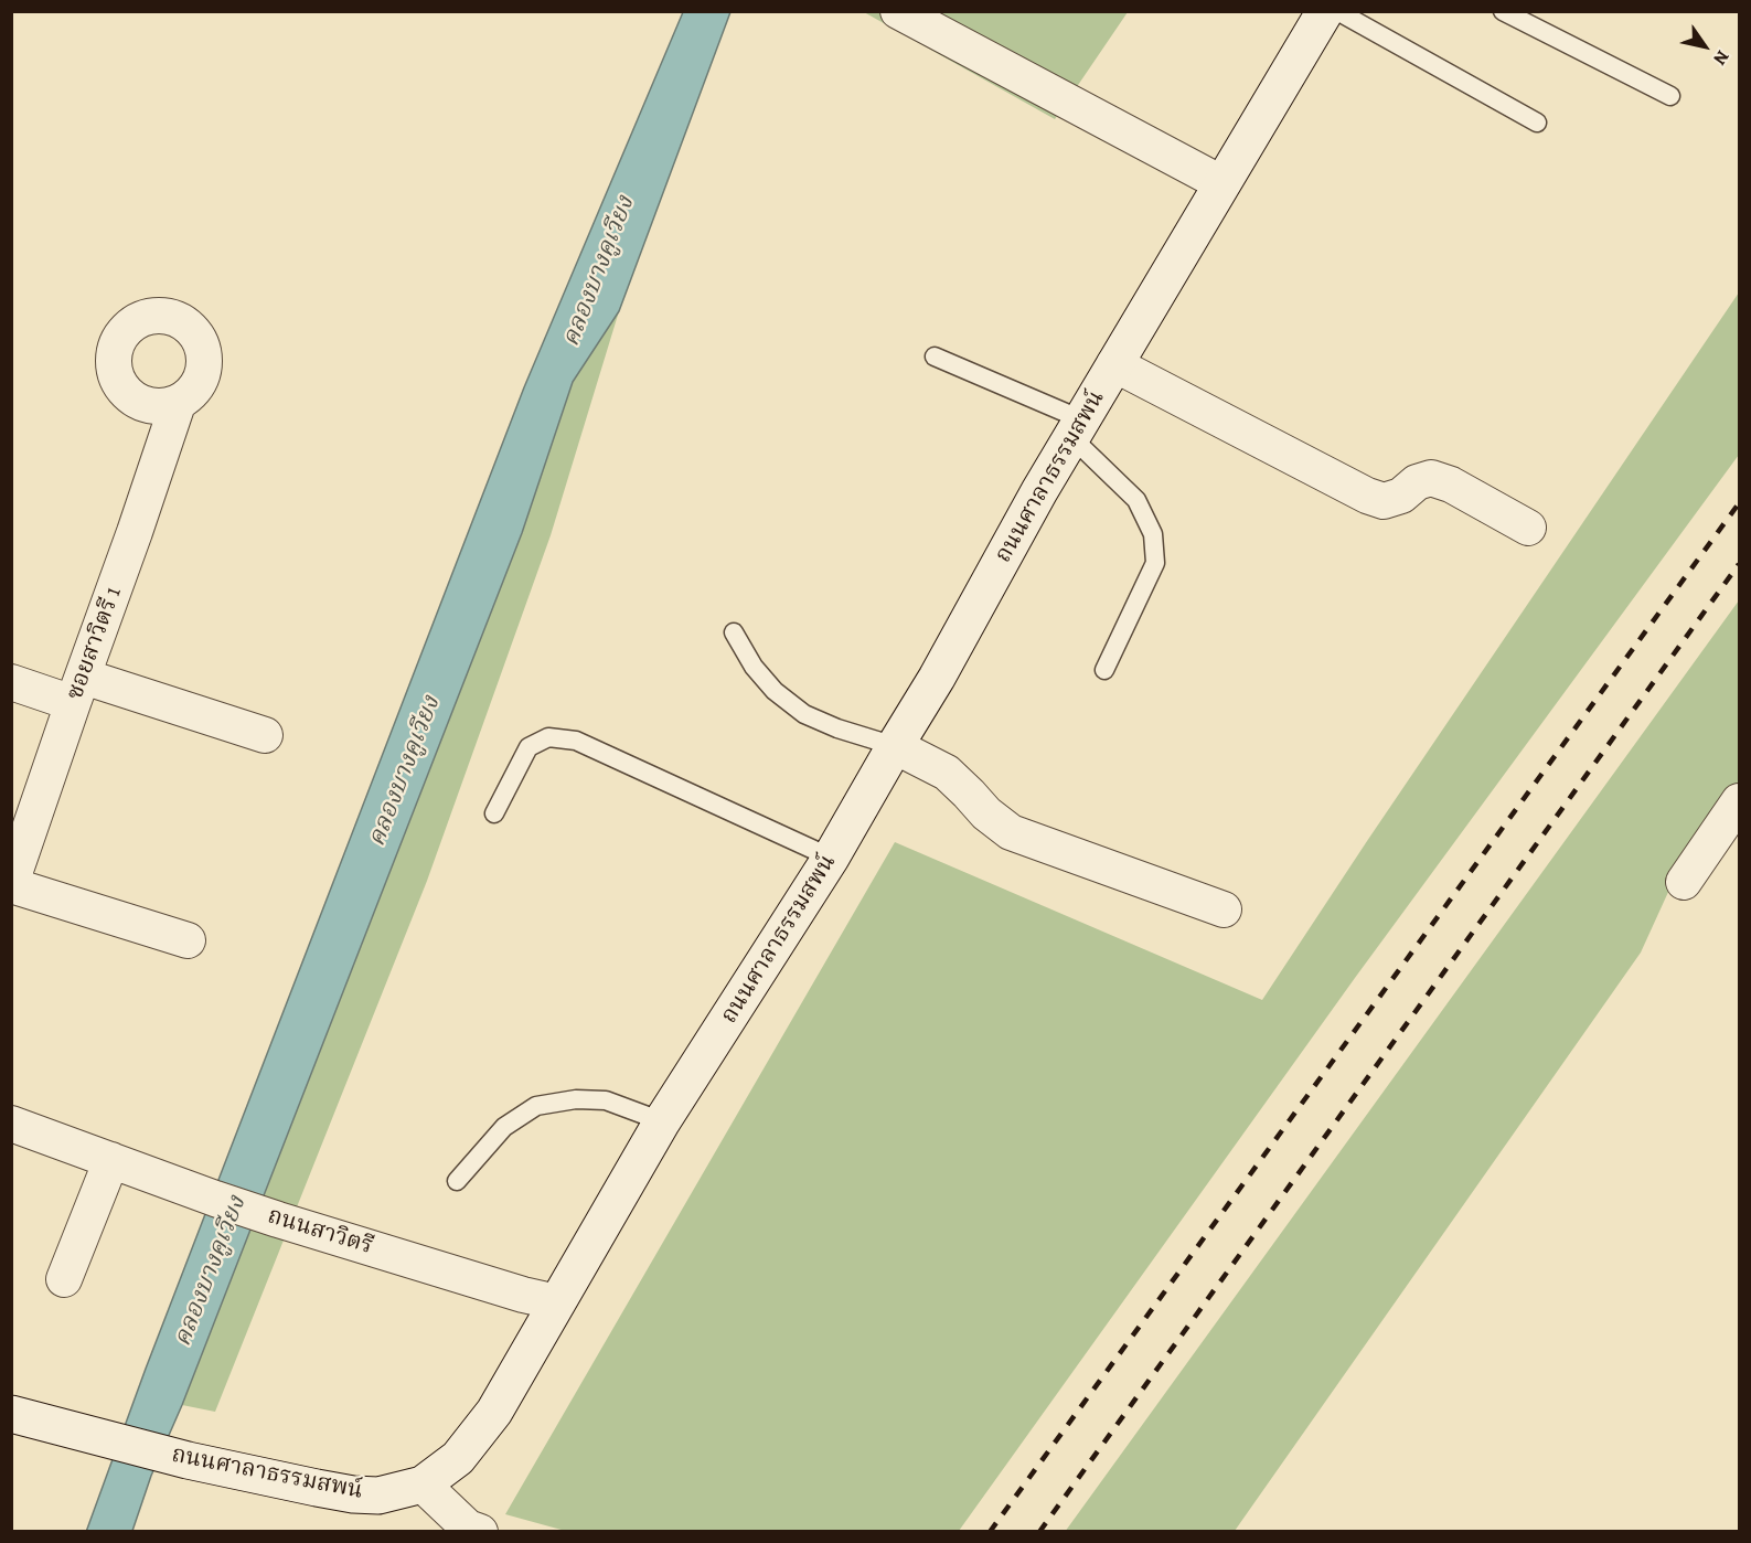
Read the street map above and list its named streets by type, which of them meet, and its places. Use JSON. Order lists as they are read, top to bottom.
{
  "streets": {
    "street": ["ถนนศาลาธรรมสพน์", "ซอยสาวิตรี 1", "ถนนสาวิตรี"]
  },
  "crossings": [
    ["ถนนศาลาธรรมสพน์", "ถนนสาวิตรี"]
  ],
  "water": ["คลองบางคูเวียง"],
  "north": "bottom right"
}
